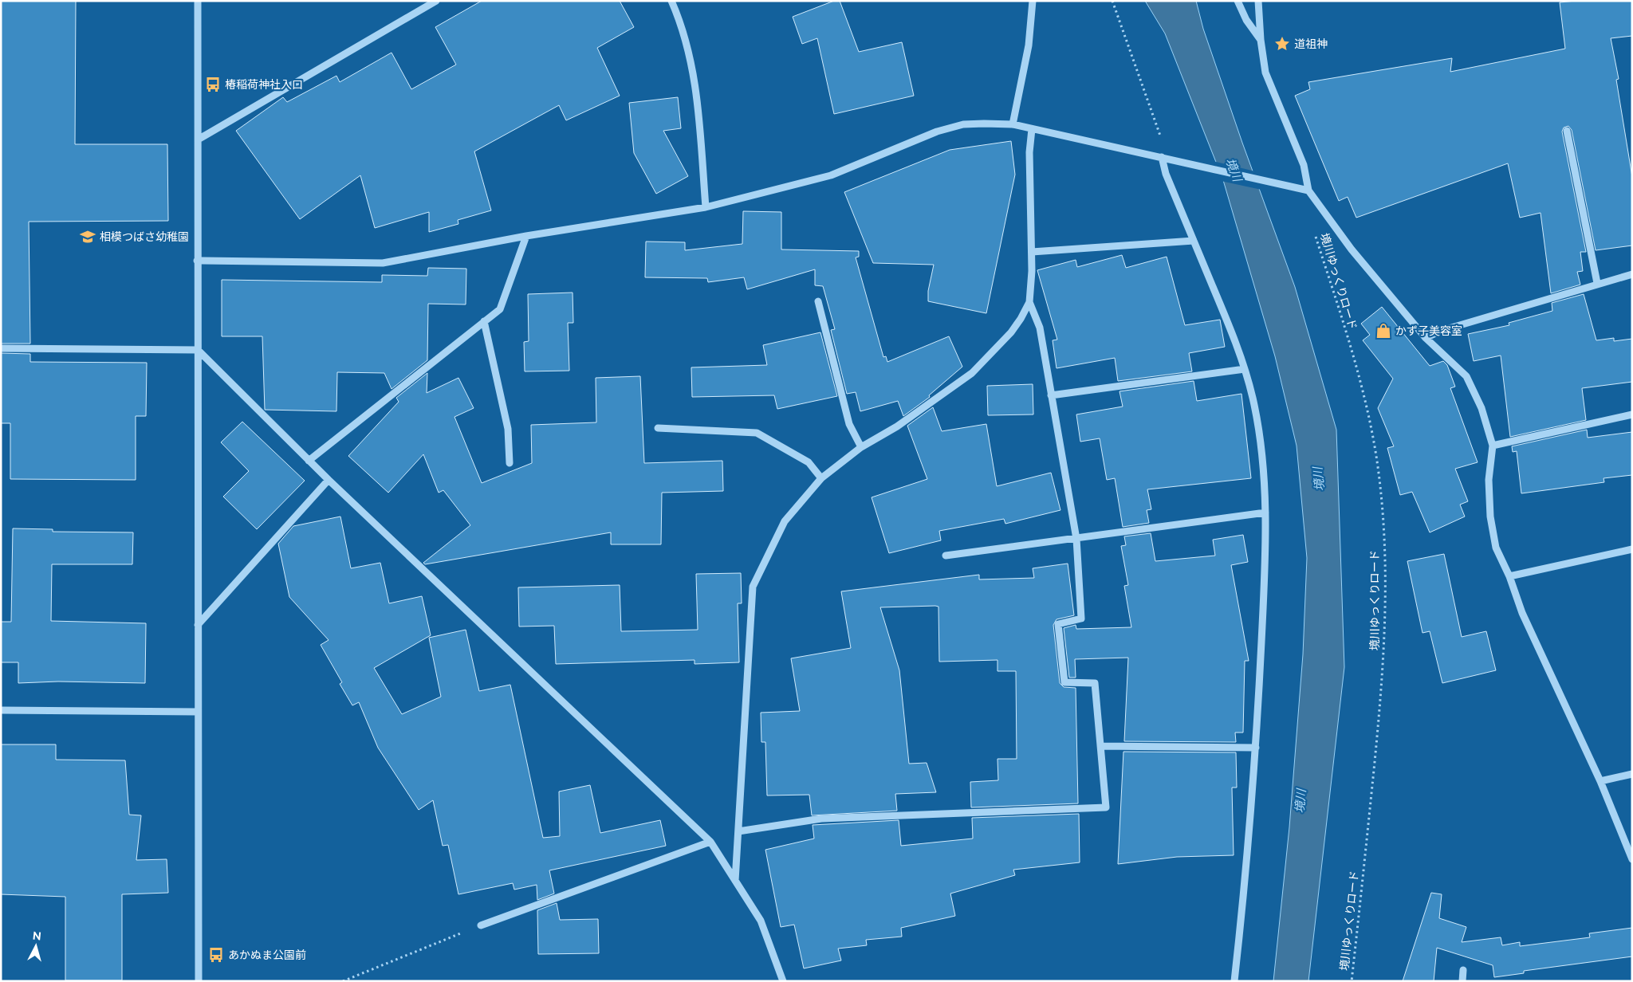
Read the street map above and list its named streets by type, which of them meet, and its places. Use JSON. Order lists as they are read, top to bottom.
{
  "streets": {
    "path": ["境川ゆっくりロード"]
  },
  "water": ["境川"],
  "places": {
    "place": ["道祖神"],
    "bus stop": ["椿稲荷神社入口", "あかぬま公園前"],
    "school or university": ["相模つばさ幼稚園"],
    "shop": ["かず子美容室"]
  },
  "north": "top"
}
